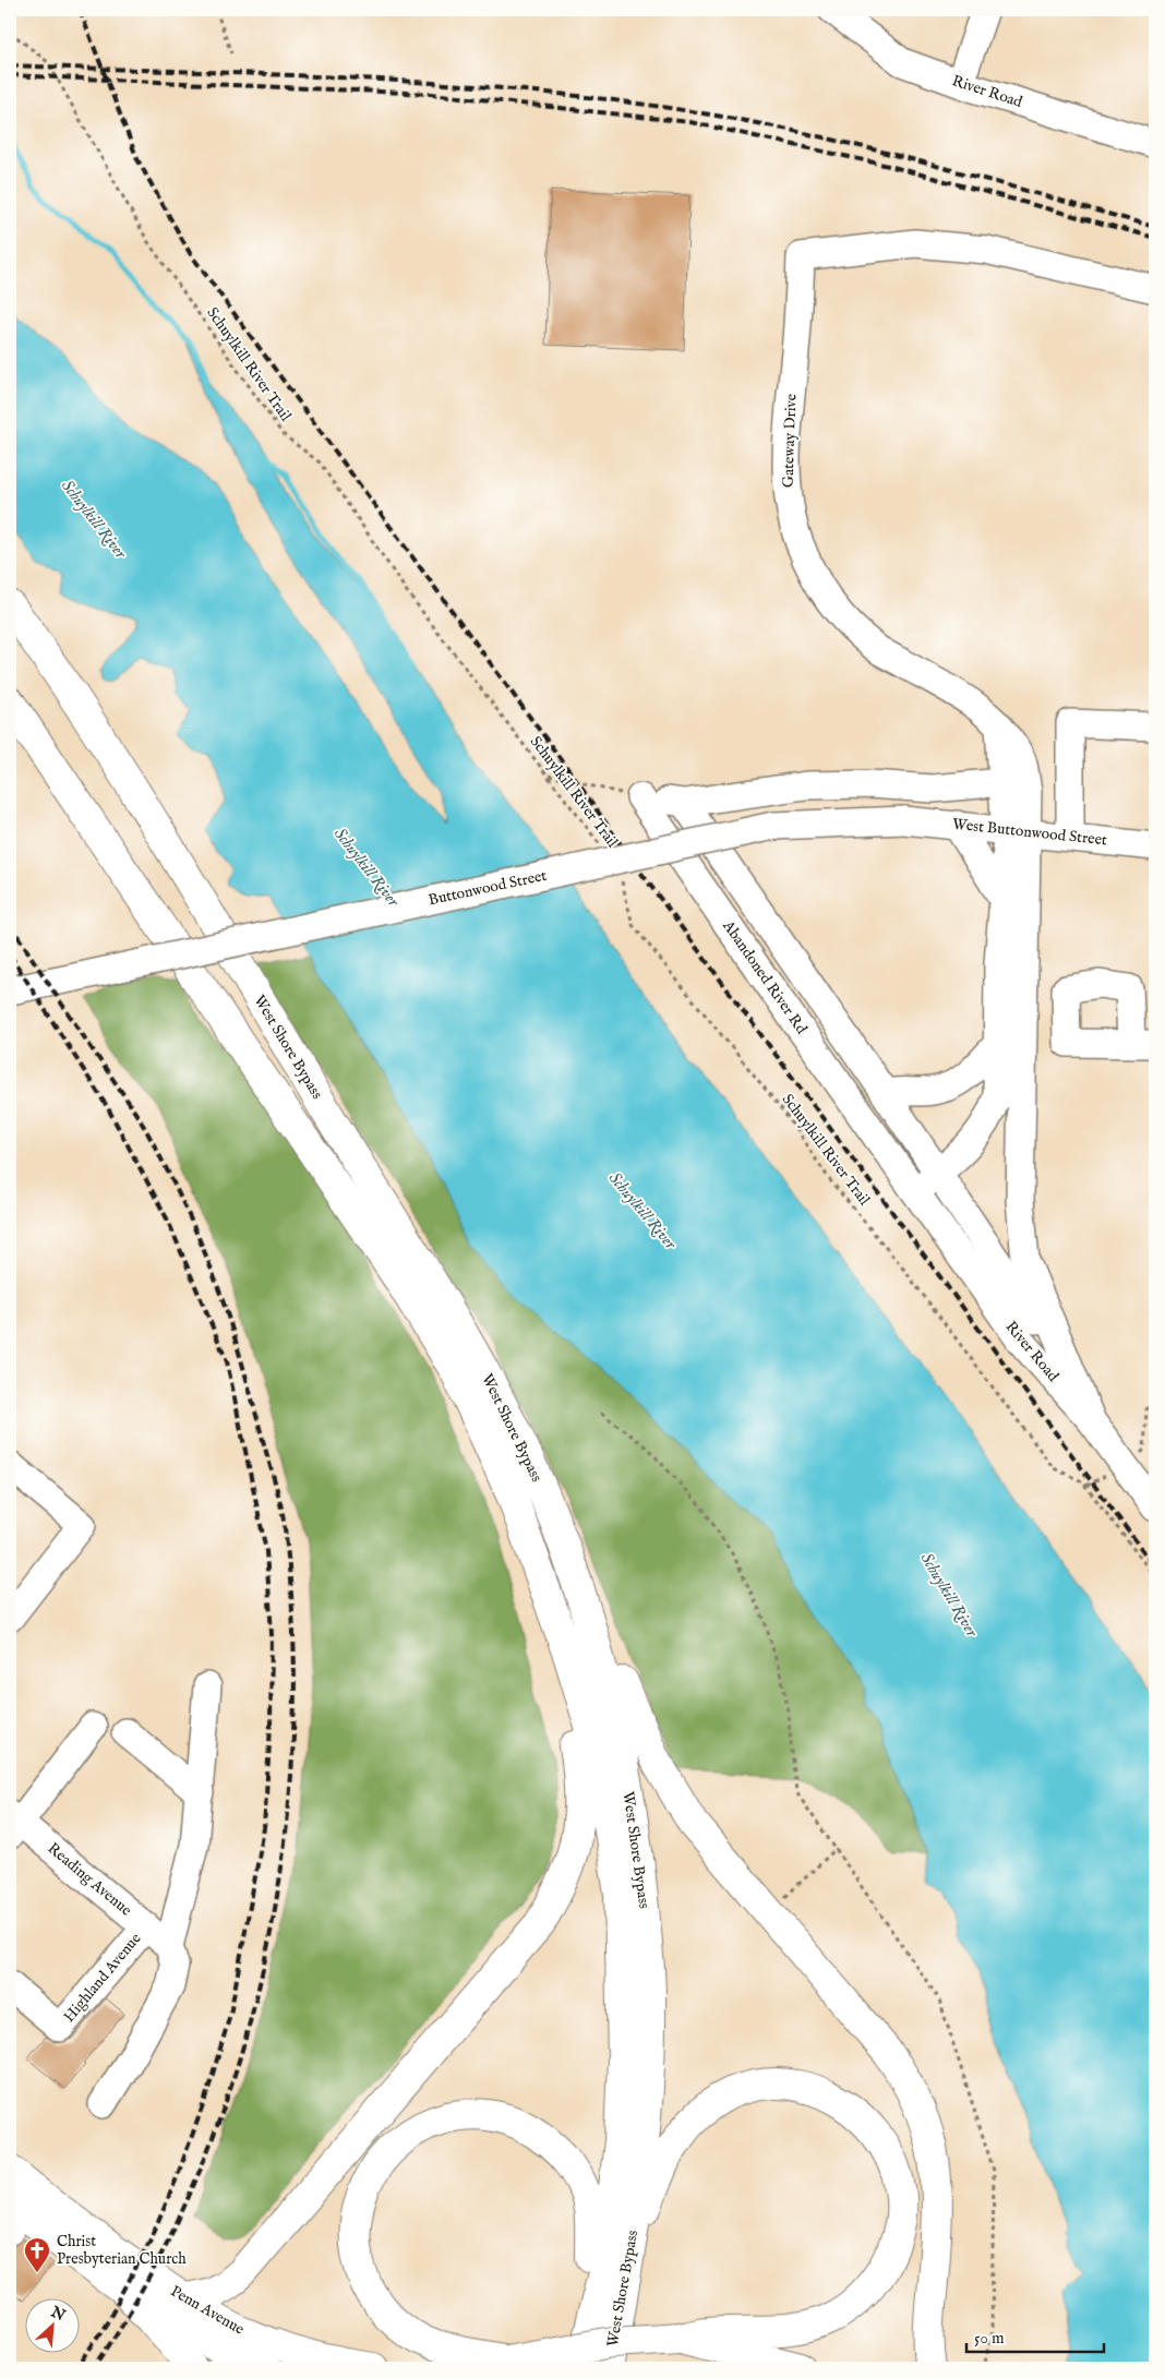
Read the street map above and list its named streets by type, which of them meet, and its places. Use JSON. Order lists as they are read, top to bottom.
{
  "streets": {
    "main road": ["West Shore Bypass", "Penn Avenue"],
    "street": [
      "River Road",
      "Gateway Drive",
      "West Buttonwood Street",
      "Buttonwood Street",
      "Abandoned River Rd",
      "Reading Avenue",
      "Highland Avenue"
    ],
    "path": ["Schuylkill River Trail"]
  },
  "crossings": [
    ["River Road", "Abandoned River Rd"],
    ["Gateway Drive", "West Buttonwood Street"],
    ["West Buttonwood Street", "Buttonwood Street"],
    ["Reading Avenue", "Highland Avenue"]
  ],
  "water": ["Schuylkill River"],
  "places": {
    "church": ["Christ Presbyterian Church"]
  },
  "scale_bar": "50 m",
  "north": "top right"
}
